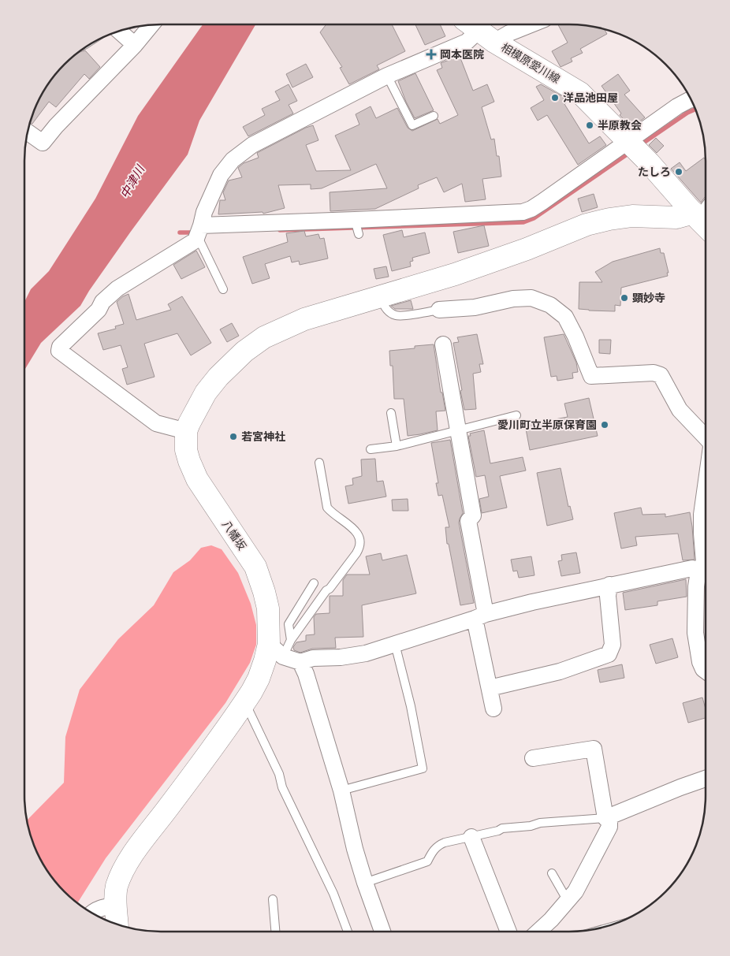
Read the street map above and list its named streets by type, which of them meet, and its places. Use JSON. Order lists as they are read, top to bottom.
{
  "streets": {
    "street": ["相模原愛川線", "八幡坂"]
  },
  "water": ["中津川"],
  "places": {
    "health": ["岡本医院"],
    "other": [
      "洋品池田屋",
      "半原教会",
      "たしろ",
      "顕妙寺",
      "愛川町立半原保育園",
      "若宮神社"
    ]
  }
}
